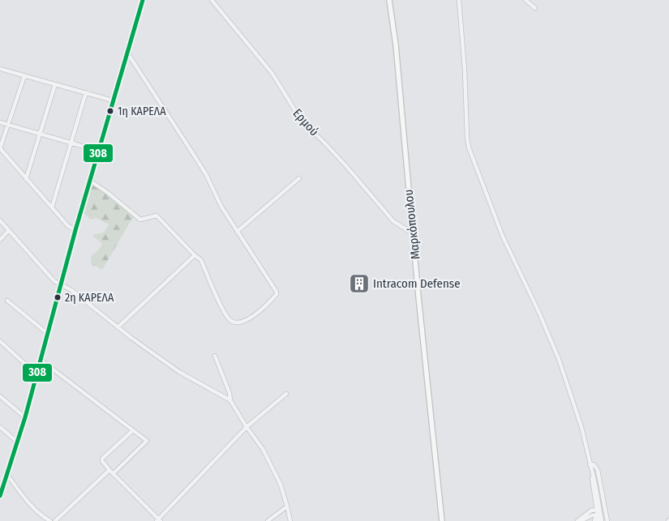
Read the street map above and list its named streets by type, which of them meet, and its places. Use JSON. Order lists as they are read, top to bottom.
{
  "streets": {
    "main road": ["Μαρκόπουλου"],
    "street": ["Ερμού"]
  },
  "crossings": [
    ["Ερμού", "Μαρκόπουλου"]
  ],
  "places": {
    "other": ["1η ΚΑΡΕΛΑ", "2η ΚΑΡΕΛΑ"],
    "building": ["Intracom Defense"]
  },
  "lines": ["transit line 308"]
}
